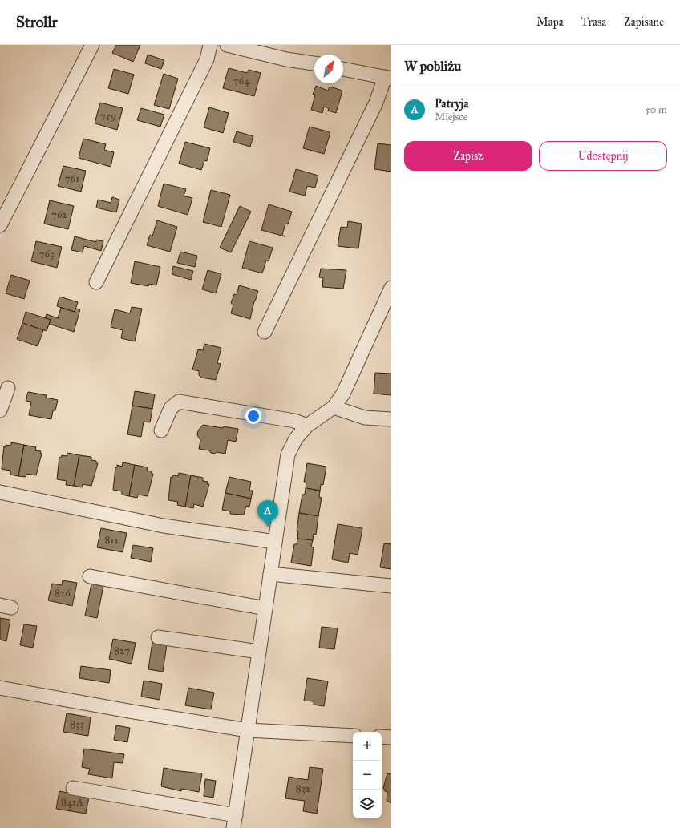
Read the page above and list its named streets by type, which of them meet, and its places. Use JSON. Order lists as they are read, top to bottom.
{
  "house_numbers": [
    "764",
    "759",
    "761",
    "762",
    "763",
    "811",
    "826",
    "827",
    "833",
    "832",
    "841A"
  ],
  "north": "top right",
  "page": {
    "header": "Strollr",
    "nav": ["Mapa", "Trasa", "Zapisane"],
    "heading": "W pobliżu",
    "list": [
      {
        "mark": "A",
        "name": "Patryja",
        "note": "Miejsce",
        "value": "50 m"
      }
    ],
    "buttons": ["Zapisz", "Udostępnij"],
    "pins": "A",
    "map_buttons": ["+", "−"]
  }
}
